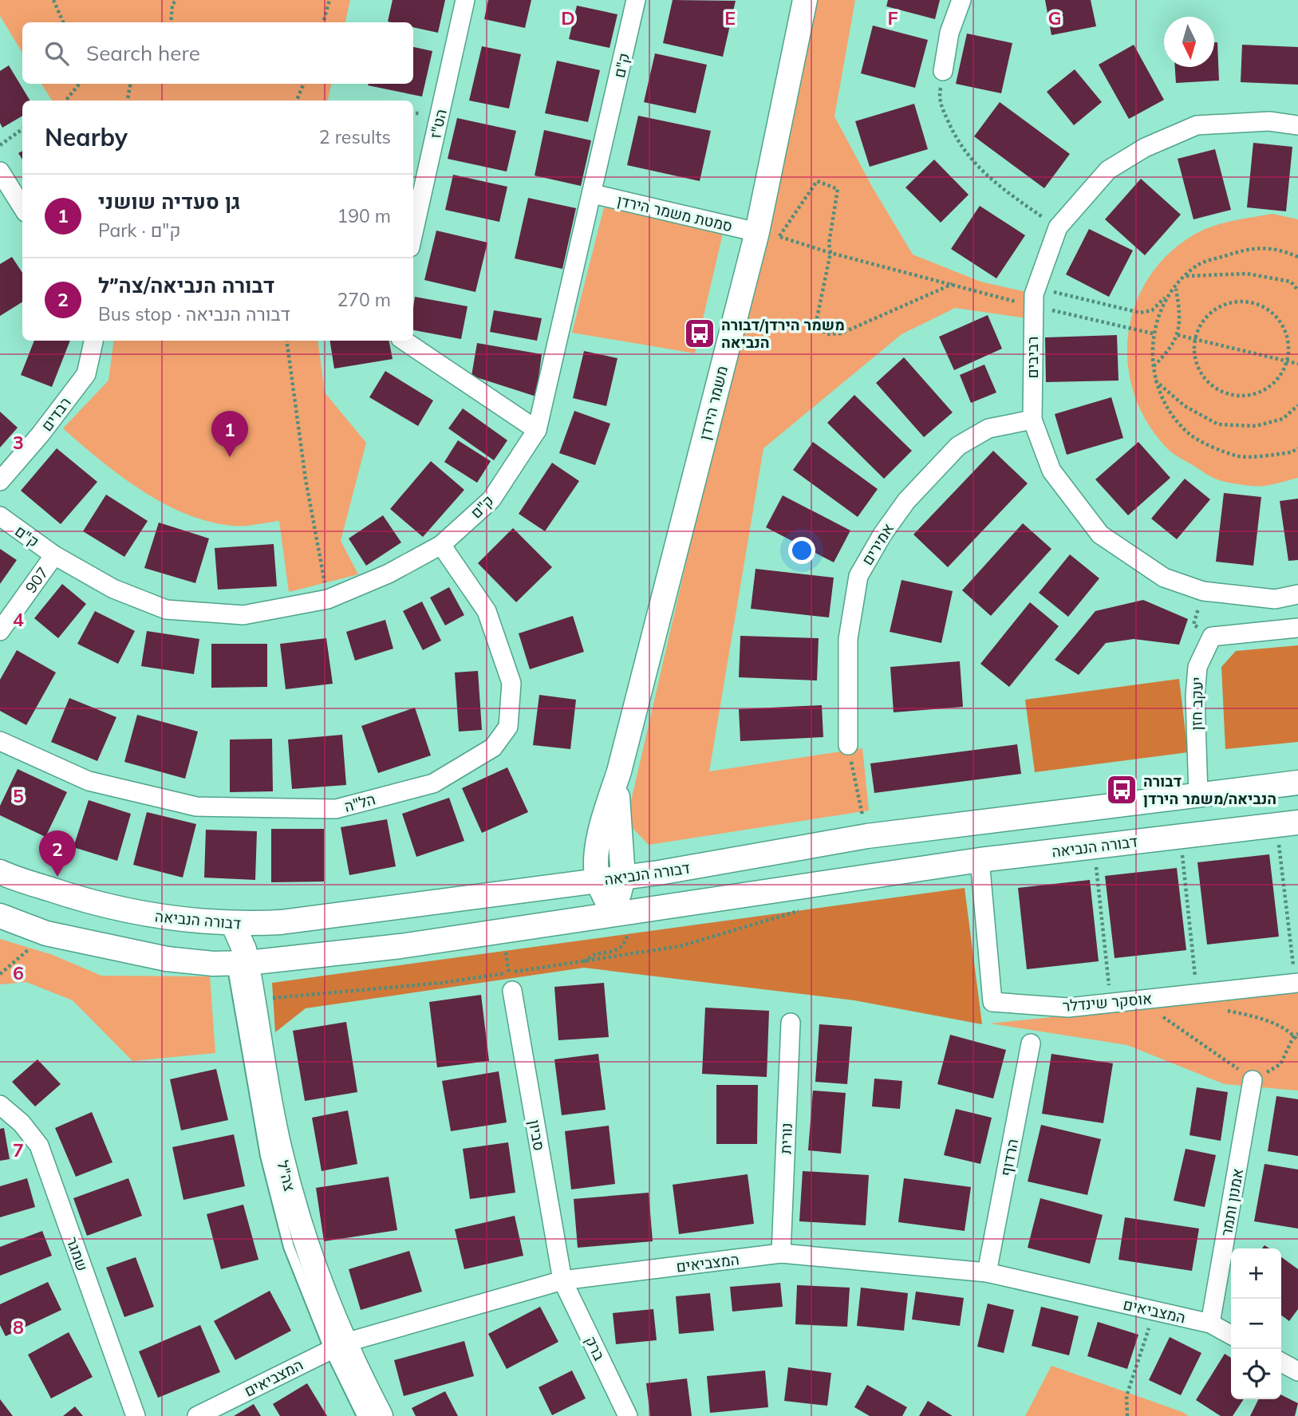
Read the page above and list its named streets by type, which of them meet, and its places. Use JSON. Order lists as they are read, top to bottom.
{
  "streets": {
    "street": [
      "ק\"ם",
      "הט\"ז",
      "סמטת משמר הירדן",
      "רביבים",
      "משמר הירדן",
      "רבדים",
      "אמירים",
      "907",
      "יעקב חזן",
      "הל\"ה",
      "דבורה הנביאה",
      "אוסקר שינדלר",
      "סביון",
      "נורית",
      "הרדוף",
      "צה\"ל",
      "אמנון ותמר",
      "שמגר",
      "המצביאים",
      "ברק"
    ]
  },
  "crossings": [
    ["ק\"ם", "סמטת משמר הירדן"],
    ["ק\"ם", "907"],
    ["ק\"ם", "הל\"ה"],
    ["סמטת משמר הירדן", "משמר הירדן"],
    ["רביבים", "אמירים"],
    ["משמר הירדן", "דבורה הנביאה"],
    ["יעקב חזן", "דבורה הנביאה"],
    ["דבורה הנביאה", "אוסקר שינדלר"],
    ["דבורה הנביאה", "צה\"ל"],
    ["סביון", "המצביאים"],
    ["סביון", "ברק"],
    ["נורית", "המצביאים"],
    ["הרדוף", "המצביאים"],
    ["צה\"ל", "המצביאים"],
    ["אמנון ותמר", "המצביאים"],
    ["המצביאים", "ברק"]
  ],
  "places": {
    "bus stop": ["משמר הירדן/דבורה הנביאה", "דבורה הנביאה/משמר הירדן"]
  },
  "north": "bottom",
  "page": {
    "search": "Search here",
    "heading": ["Nearby", "2 results"],
    "list": [
      {
        "mark": "1",
        "name": "גן סעדיה שושני",
        "note": "Park · ק\"ם",
        "value": "190 m"
      },
      {
        "mark": "2",
        "name": "דבורה הנביאה/צה״ל",
        "note": "Bus stop · דבורה הנביאה",
        "value": "270 m"
      }
    ],
    "pins": ["1", "2"],
    "map_buttons": ["+", "−"]
  },
  "grid": {
    "columns": [
      "D",
      "E",
      "F",
      "G"
    ],
    "rows": [
      "3",
      "4",
      "5",
      "6",
      "7",
      "8"
    ]
  }
}
